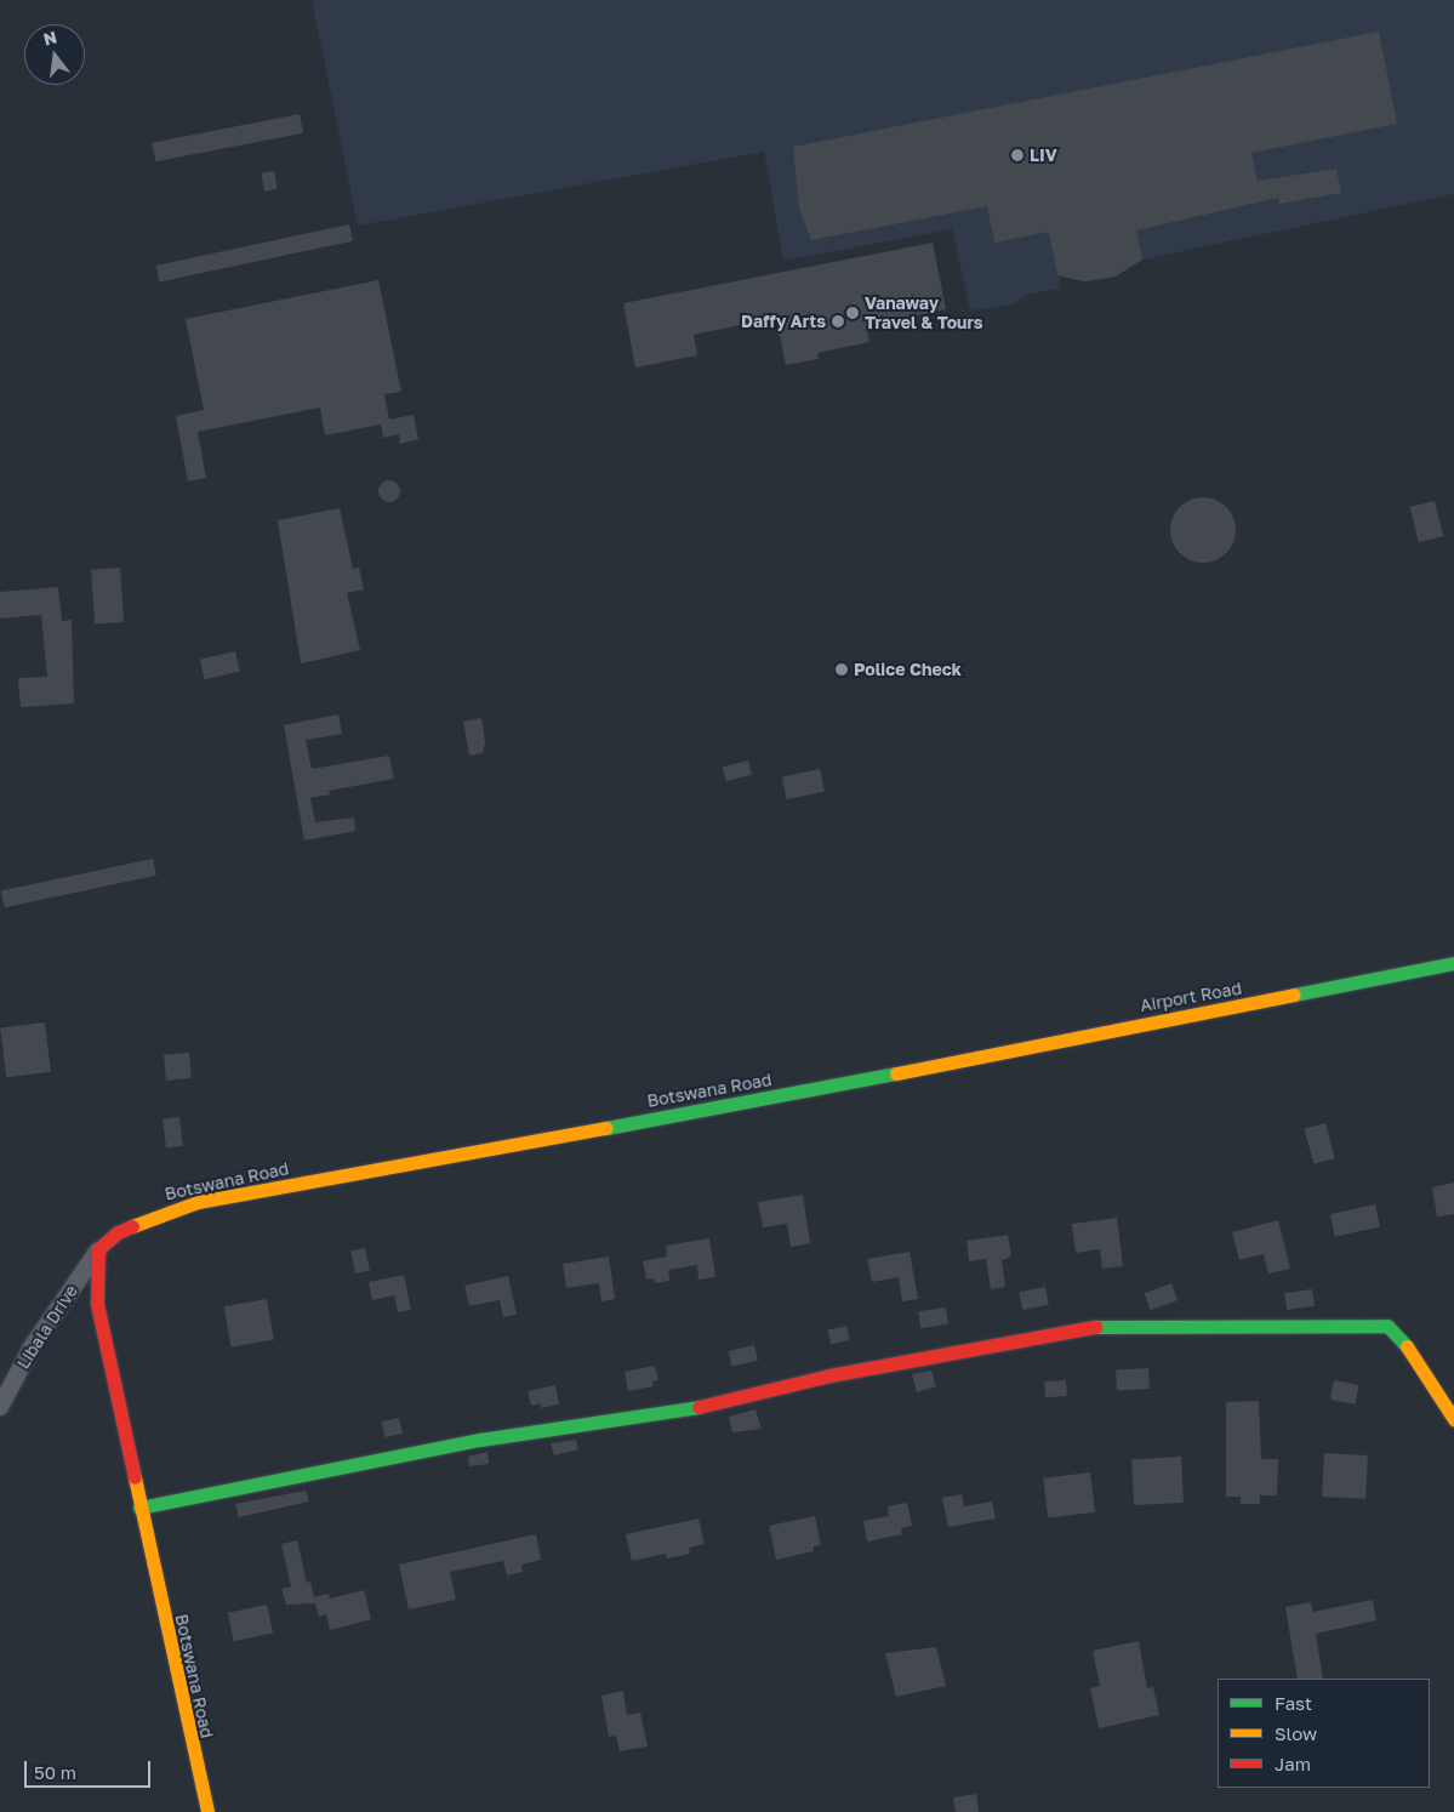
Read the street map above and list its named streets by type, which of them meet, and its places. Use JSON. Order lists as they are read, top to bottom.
{
  "streets": {
    "street": ["Airport Road", "Botswana Road", "Libala Drive"]
  },
  "crossings": [
    ["Airport Road", "Botswana Road"],
    ["Botswana Road", "Libala Drive"]
  ],
  "places": [
    "LIV",
    "Vanaway Travel & Tours",
    "Daffy Arts",
    "Police Check"
  ],
  "legend": ["Fast", "Slow", "Jam"],
  "scale_bar": "50 m",
  "north": "top"
}
